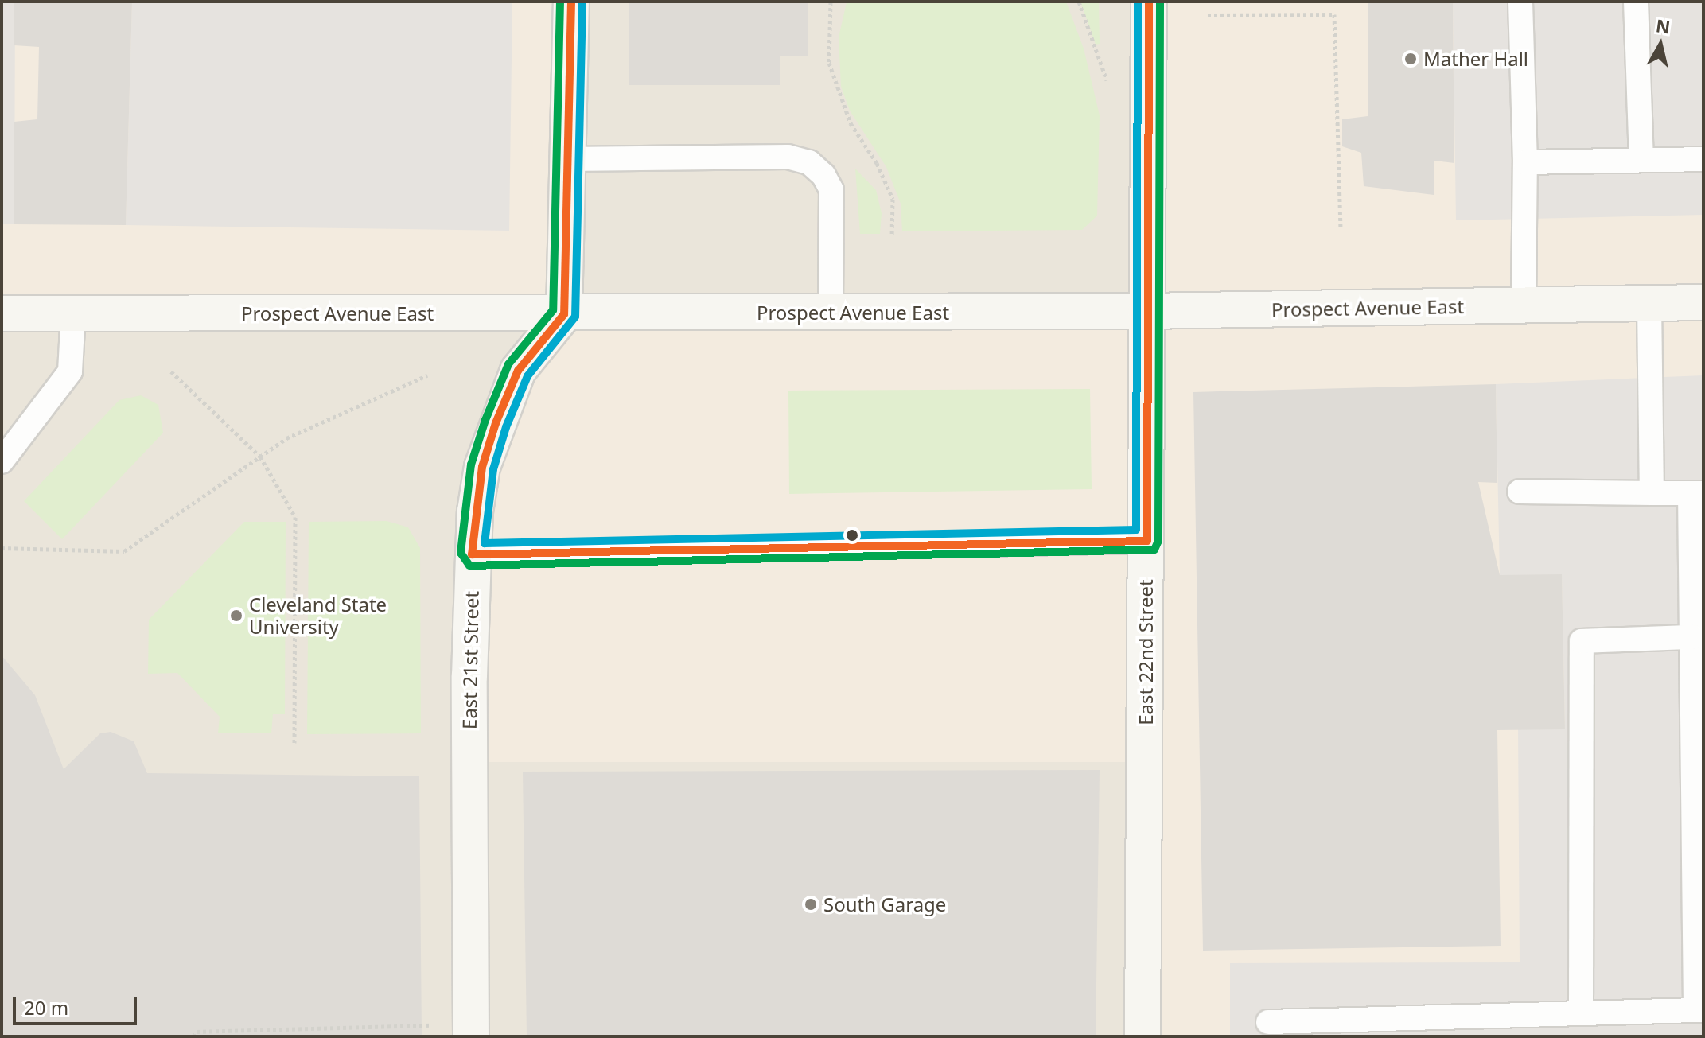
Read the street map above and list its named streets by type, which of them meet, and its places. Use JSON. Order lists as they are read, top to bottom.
{
  "streets": {
    "street": ["Prospect Avenue East", "East 22nd Street", "East 21st Street"]
  },
  "crossings": [
    ["Prospect Avenue East", "East 22nd Street"],
    ["Prospect Avenue East", "East 21st Street"]
  ],
  "places": ["Mather Hall", "Cleveland State University", "South Garage"],
  "scale_bar": "20 m",
  "north": "top"
}
